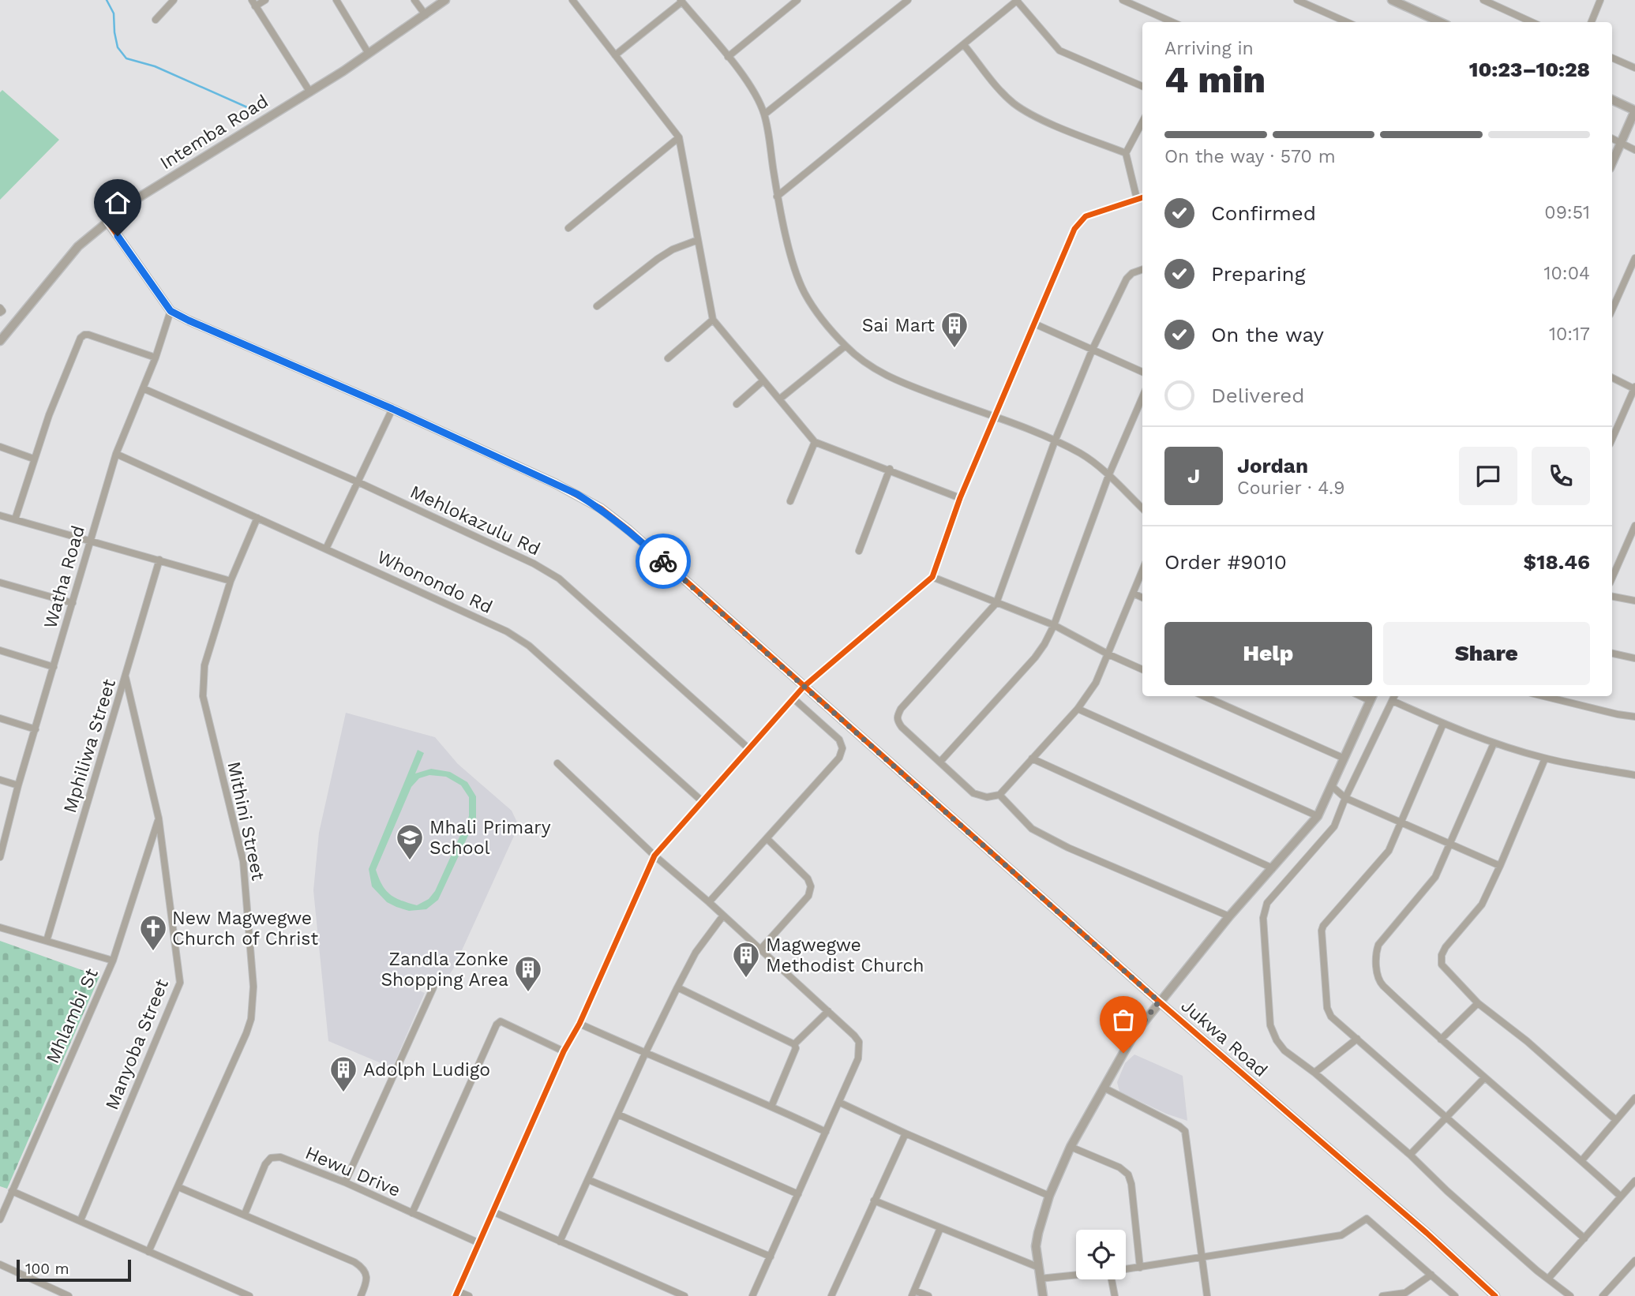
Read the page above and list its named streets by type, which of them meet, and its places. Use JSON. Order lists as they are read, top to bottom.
{
  "streets": {
    "street": [
      "Intemba Road",
      "Mehlokazulu Rd",
      "Watha Road",
      "Whonondo Rd",
      "Mphiliwa Street",
      "Mithini Street",
      "Mhlambi St",
      "Jukwa Road",
      "Manyoba Street",
      "Hewu Drive"
    ]
  },
  "crossings": [
    ["Intemba Road", "Jukwa Road"],
    ["Mehlokazulu Rd", "Watha Road"],
    ["Watha Road", "Whonondo Rd"],
    ["Watha Road", "Jukwa Road"],
    ["Whonondo Rd", "Mithini Street"],
    ["Mphiliwa Street", "Manyoba Street"],
    ["Mhlambi St", "Manyoba Street"]
  ],
  "places": {
    "building": [
      "Sai Mart",
      "Magwegwe Methodist Church",
      "Zandla Zonke Shopping Area",
      "Adolph Ludigo"
    ],
    "school or university": ["Mhali Primary School"],
    "church": ["New Magwegwe Church of Christ"]
  },
  "scale_bar": "100 m",
  "page": {
    "heading": ["4 min", "Arriving in", "10:23–10:28"],
    "panel": [
      "Jordan",
      "Courier · 4.9",
      "Order #9010",
      "$18.46"
    ],
    "bar": "On the way · 570 m",
    "list": [
      ["Confirmed", "09:51"],
      ["Preparing", "10:04"],
      ["On the way", "10:17"],
      "Delivered"
    ],
    "round": "J",
    "buttons": ["Help", "Share"],
    "scale": "100 m"
  }
}
